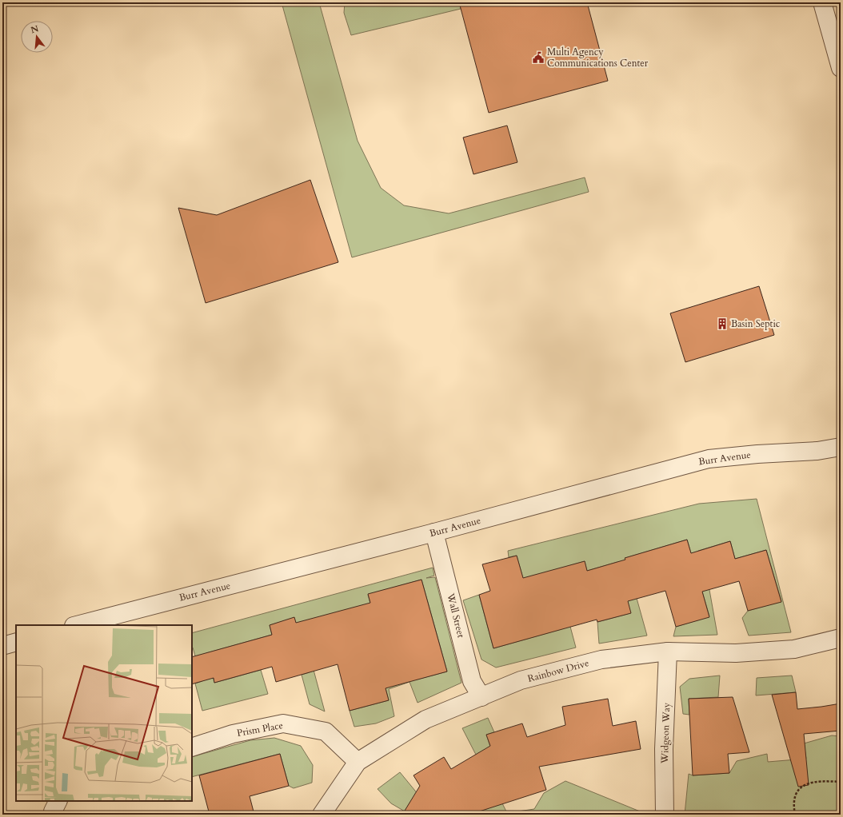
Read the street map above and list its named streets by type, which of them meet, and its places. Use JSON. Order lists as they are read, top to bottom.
{
  "streets": {
    "street": [
      "Burr Avenue",
      "Wall Street",
      "Rainbow Drive",
      "Prism Place",
      "Widgeon Way"
    ]
  },
  "crossings": [
    ["Burr Avenue", "Wall Street"],
    ["Wall Street", "Rainbow Drive"],
    ["Rainbow Drive", "Prism Place"],
    ["Rainbow Drive", "Widgeon Way"]
  ],
  "places": {
    "public building": ["Multi Agency Communications Center"],
    "building": ["Basin Septic"]
  },
  "north": "top"
}
